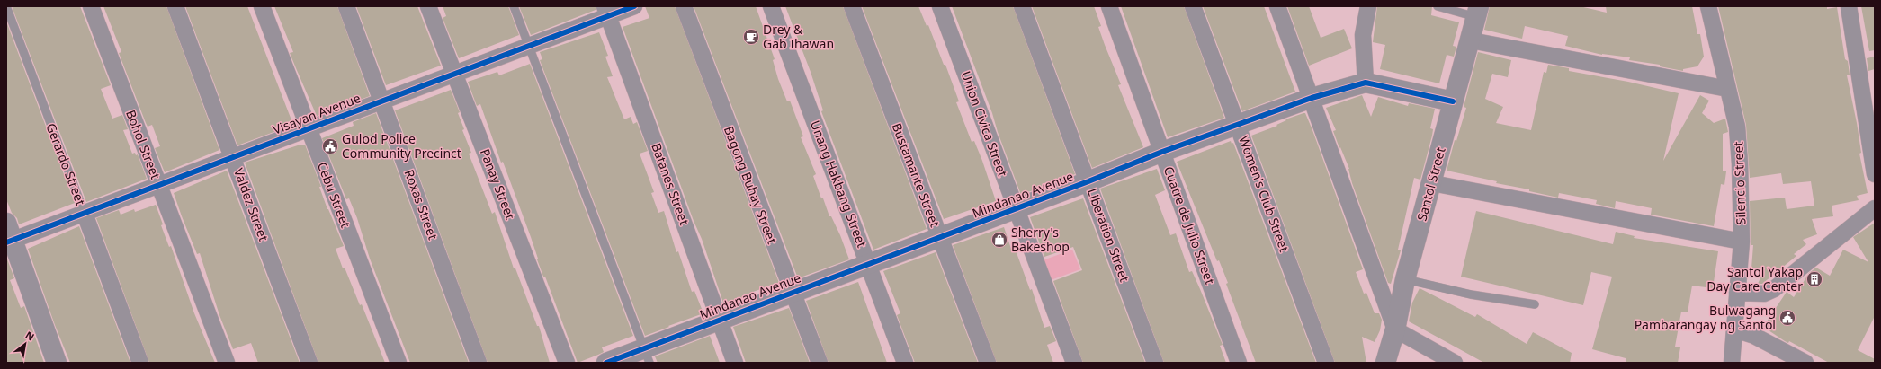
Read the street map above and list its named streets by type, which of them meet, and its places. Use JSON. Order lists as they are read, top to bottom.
{
  "streets": {
    "street": [
      "Visayan Avenue",
      "Union Civica Street",
      "Bohol Street",
      "Gerardo Street",
      "Bustamante Street",
      "Silencio Street",
      "Panay Street",
      "Batanes Street",
      "Unang Hakbang Street",
      "Santol Street",
      "Bagong Buhay Street",
      "Women's Club Street",
      "Cebu Street",
      "Mindanao Avenue",
      "Valdez Street",
      "Roxas Street",
      "Cuatre de Julio Street",
      "Liberation Street"
    ]
  },
  "crossings": [
    ["Visayan Avenue", "Bohol Street"],
    ["Visayan Avenue", "Gerardo Street"],
    ["Visayan Avenue", "Panay Street"],
    ["Visayan Avenue", "Batanes Street"],
    ["Visayan Avenue", "Cebu Street"],
    ["Visayan Avenue", "Valdez Street"],
    ["Visayan Avenue", "Roxas Street"],
    ["Union Civica Street", "Mindanao Avenue"],
    ["Bustamante Street", "Mindanao Avenue"],
    ["Batanes Street", "Mindanao Avenue"],
    ["Unang Hakbang Street", "Mindanao Avenue"],
    ["Santol Street", "Mindanao Avenue"],
    ["Bagong Buhay Street", "Mindanao Avenue"],
    ["Women's Club Street", "Mindanao Avenue"],
    ["Mindanao Avenue", "Cuatre de Julio Street"],
    ["Mindanao Avenue", "Liberation Street"]
  ],
  "places": {
    "cafe": ["Drey & Gab Ihawan"],
    "public building": ["Gulod Police Community Precinct", "Bulwagang Pambarangay ng Santol"],
    "shop": ["Sherry's Bakeshop"],
    "building": ["Santol Yakap Day Care Center"]
  },
  "north": "top right"
}
